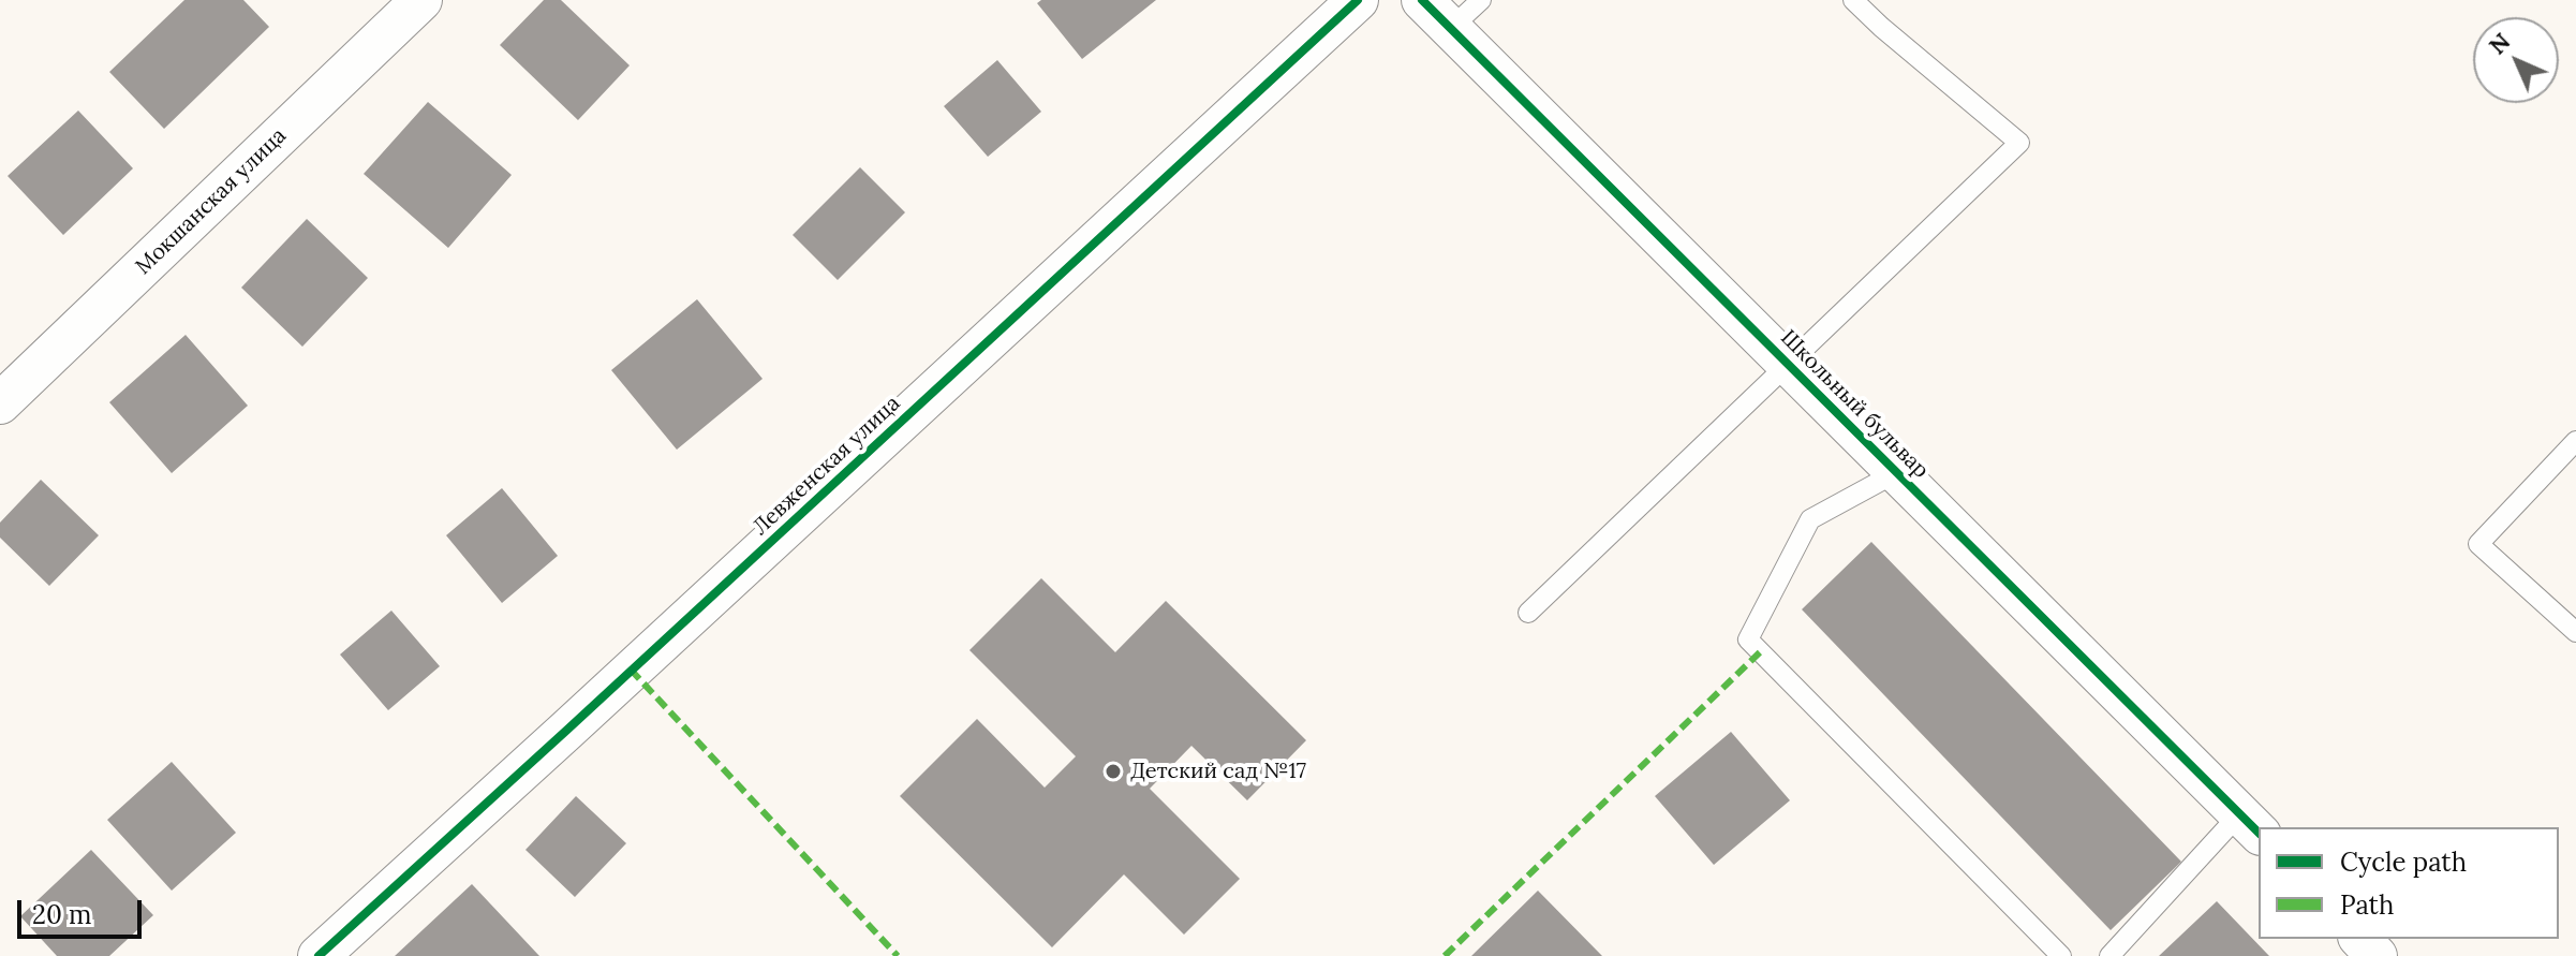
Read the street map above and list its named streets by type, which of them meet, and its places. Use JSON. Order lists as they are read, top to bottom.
{
  "streets": {
    "street": ["Мокшанская улица", "Школьный бульвар", "Левженская улица"]
  },
  "places": ["Детский сад №17"],
  "legend": ["Cycle path", "Path"],
  "scale_bar": "20 m",
  "north": "top left"
}
